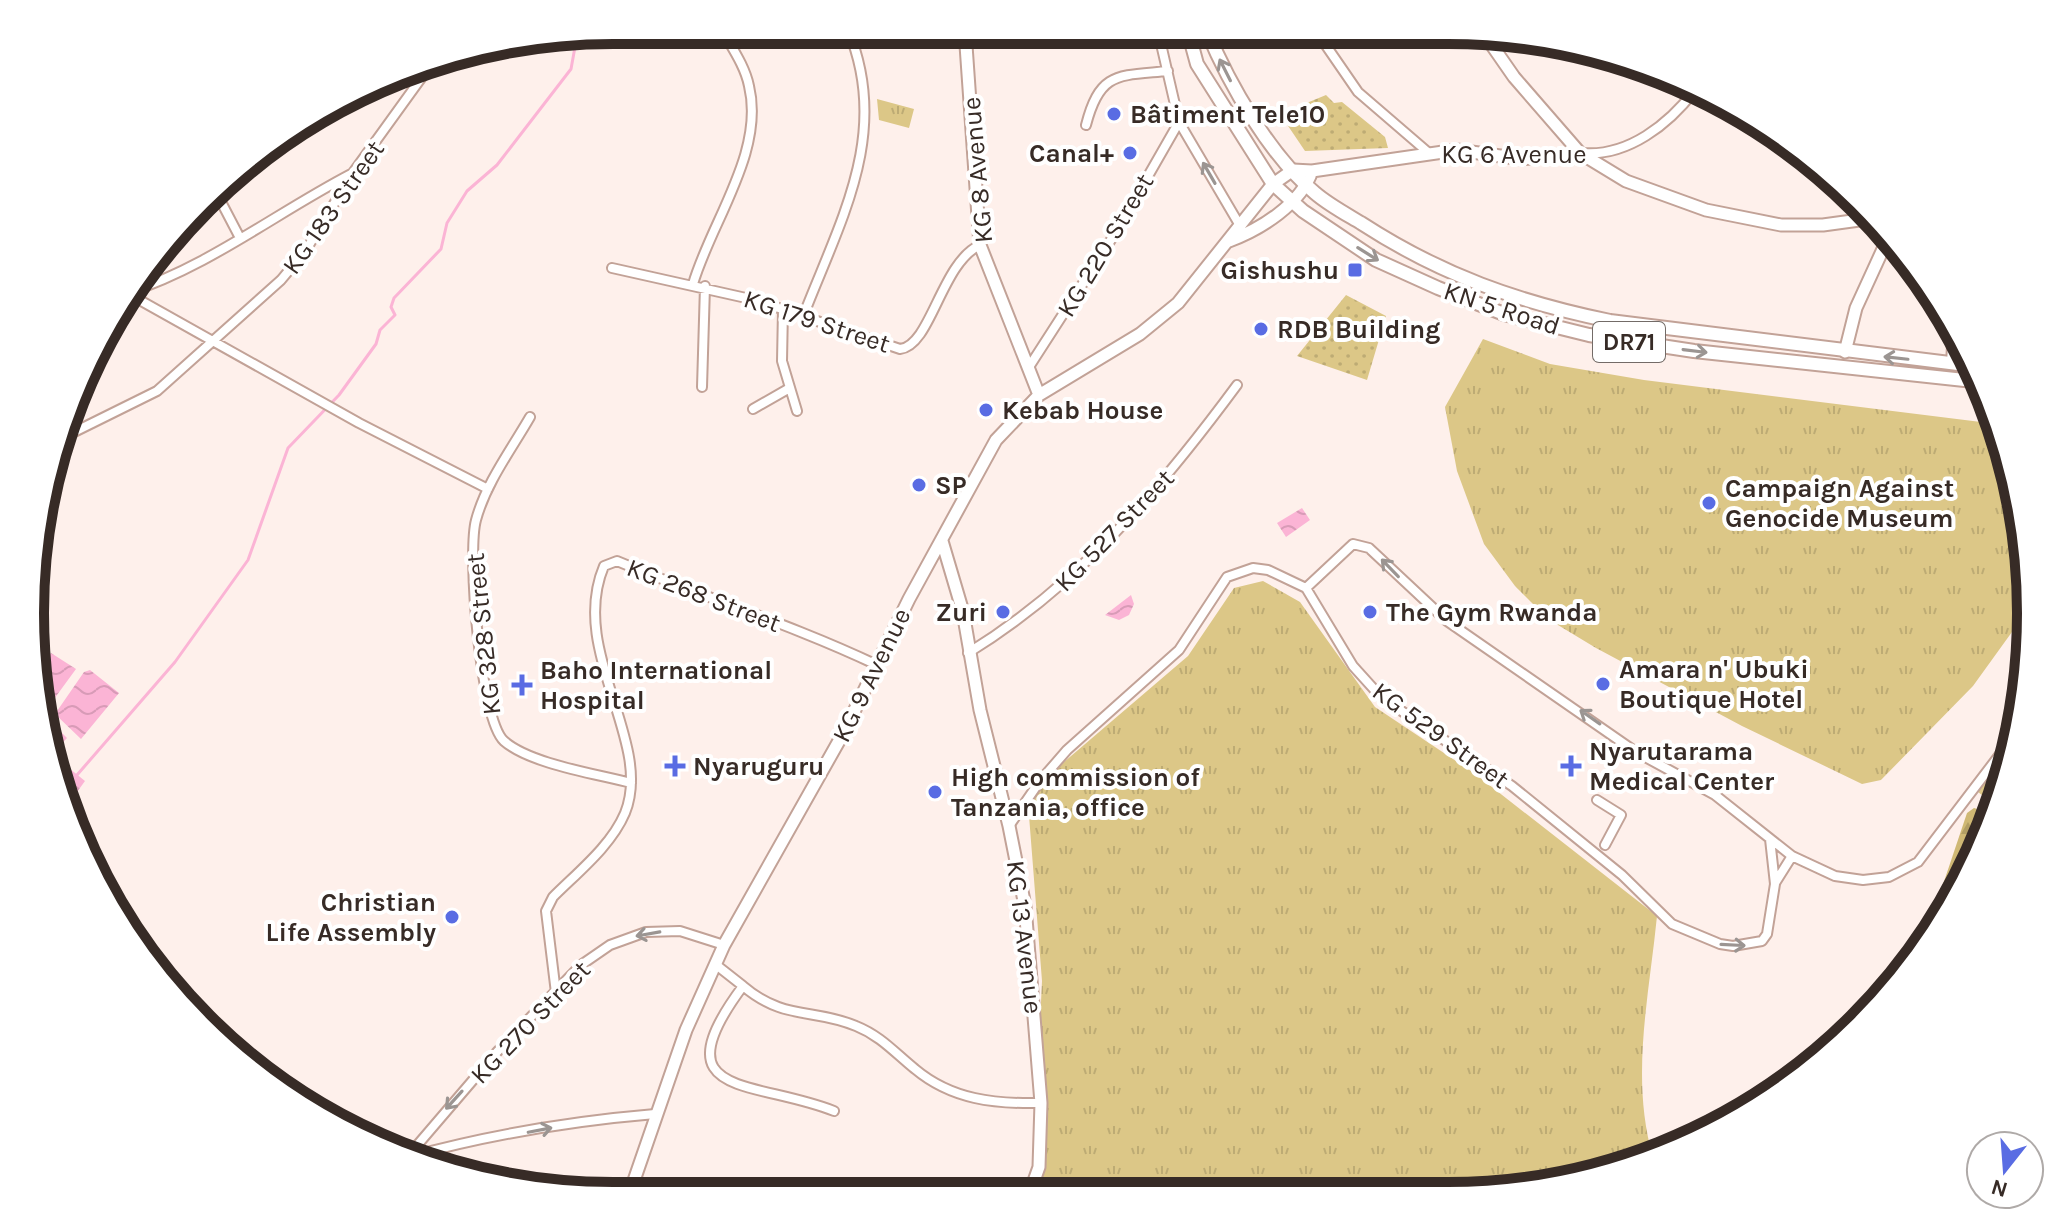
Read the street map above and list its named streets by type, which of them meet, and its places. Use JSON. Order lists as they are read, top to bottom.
{
  "streets": {
    "main road": [
      "KG 6 Avenue",
      "KG 8 Avenue",
      "KN 5 Road",
      "DR71",
      "KG 9 Avenue",
      "KG 13 Avenue"
    ],
    "street": [
      "KG 183 Street",
      "KG 220 Street",
      "KG 179 Street",
      "KG 527 Street",
      "KG 268 Street",
      "KG 328 Street",
      "KG 529 Street",
      "KG 270 Street"
    ]
  },
  "crossings": [
    ["KG 6 Avenue", "KN 5 Road"],
    ["KG 6 Avenue", "KG 9 Avenue"],
    ["KG 8 Avenue", "KG 220 Street"],
    ["KG 8 Avenue", "KG 179 Street"],
    ["KG 8 Avenue", "KG 9 Avenue"],
    ["KN 5 Road", "KG 9 Avenue"],
    ["KG 527 Street", "KG 13 Avenue"],
    ["KG 268 Street", "KG 328 Street"],
    ["KG 268 Street", "KG 9 Avenue"],
    ["KG 268 Street", "KG 270 Street"],
    ["KG 9 Avenue", "KG 13 Avenue"],
    ["KG 9 Avenue", "KG 270 Street"]
  ],
  "one_way": ["KG 529 Street", "KG 270 Street"],
  "places": {
    "other": [
      "Bâtiment Tele10",
      "Canal+",
      "RDB Building",
      "Kebab House",
      "SP",
      "Campaign Against Genocide Museum",
      "Zuri",
      "The Gym Rwanda",
      "Amara n' Ubuki Boutique Hotel",
      "High commission of Tanzania, office",
      "Christian Life Assembly"
    ],
    "transit": ["Gishushu"],
    "health": ["Baho International Hospital", "Nyaruguru", "Nyarutarama Medical Center"]
  },
  "north": "bottom"
}
